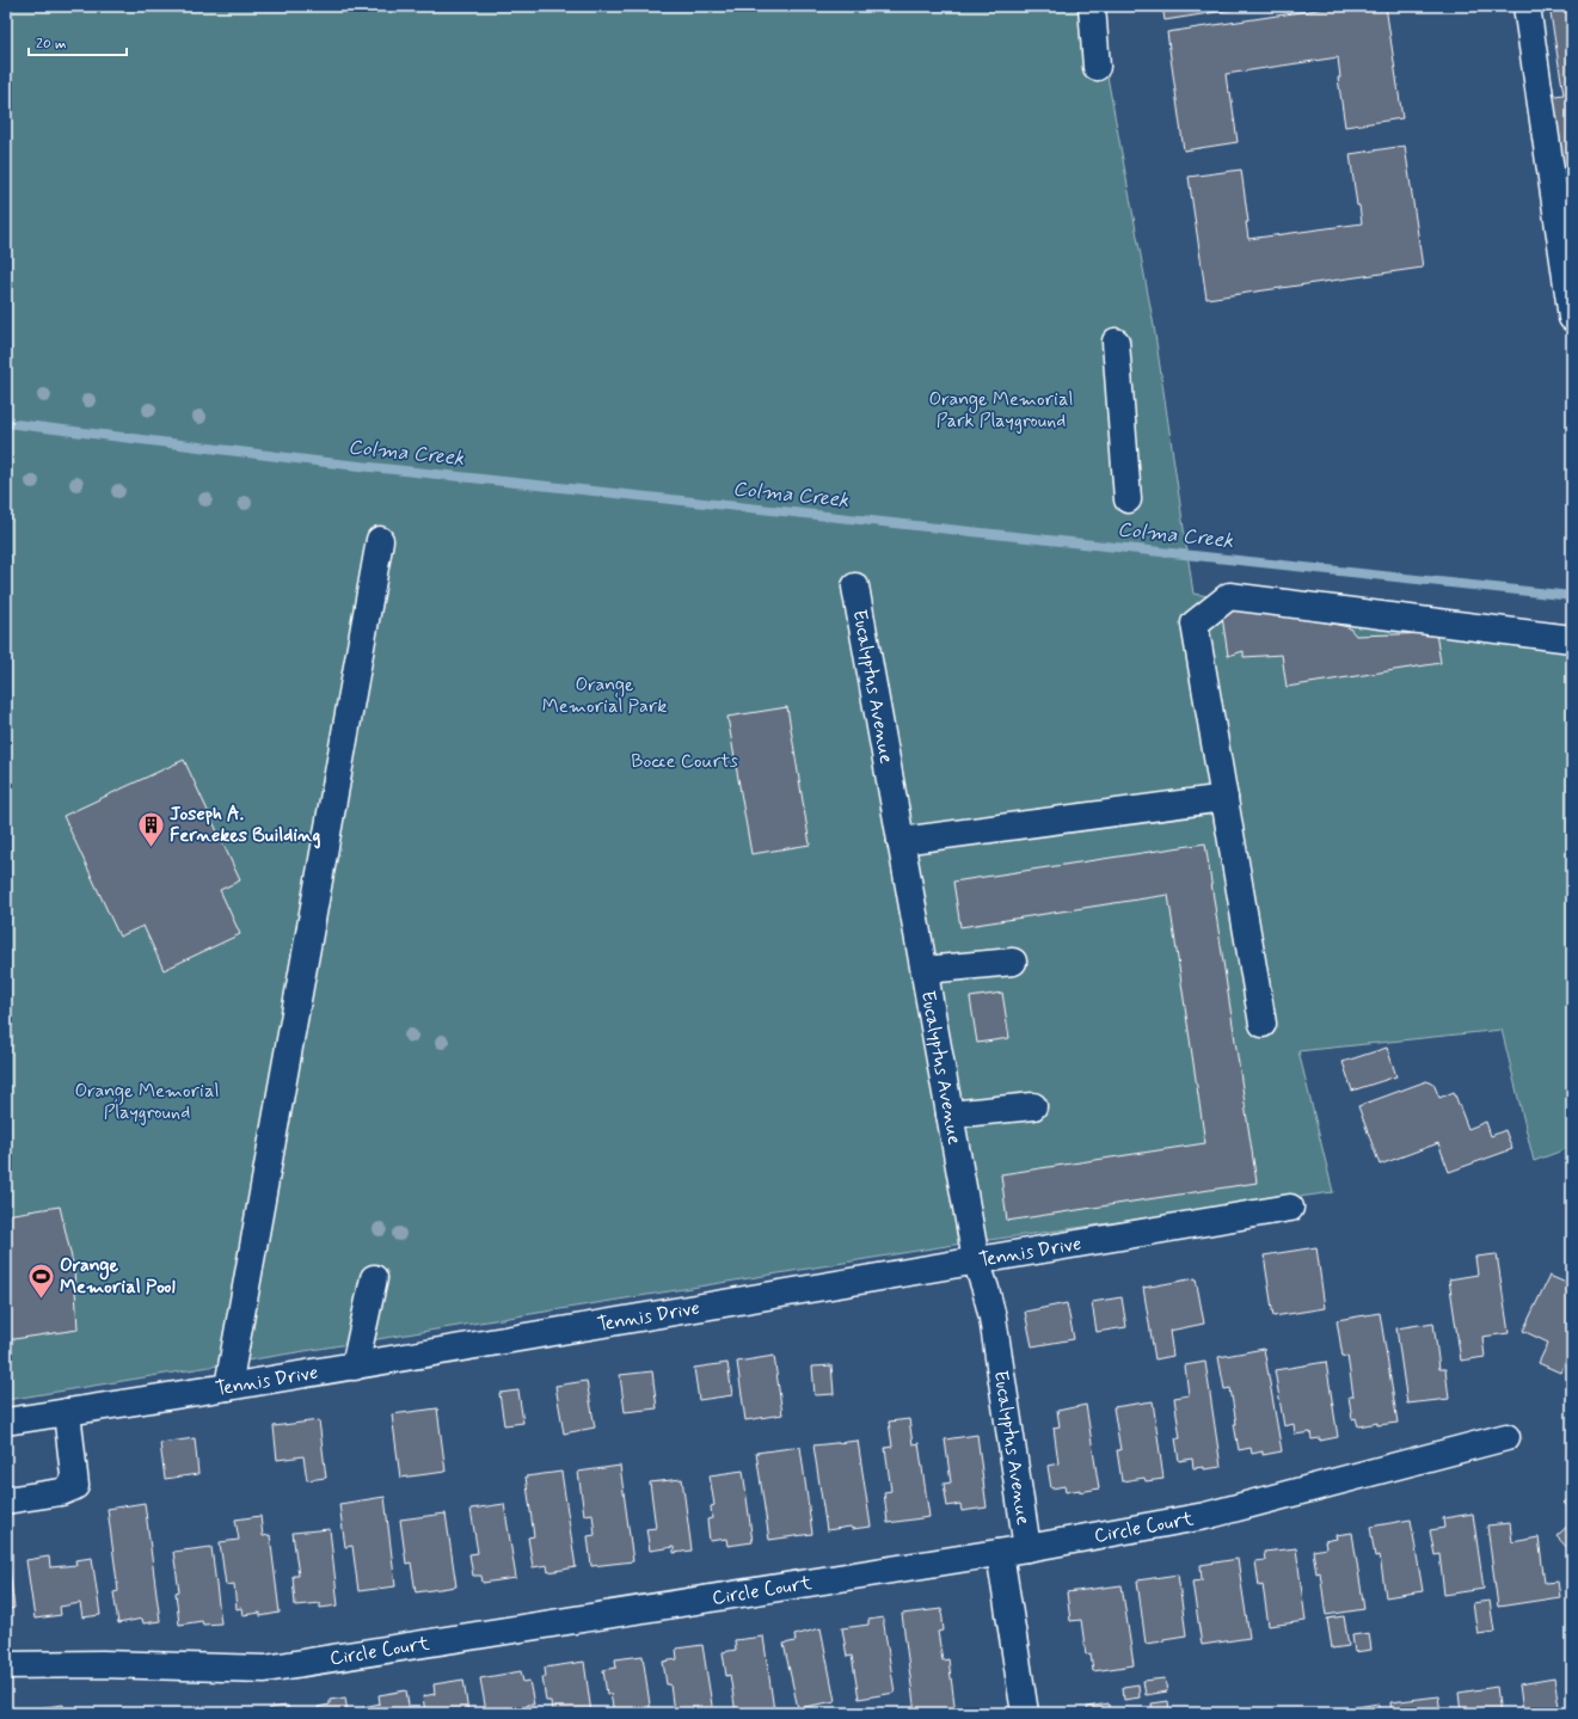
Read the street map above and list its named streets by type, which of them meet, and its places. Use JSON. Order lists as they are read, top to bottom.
{
  "streets": {
    "street": ["Eucalyptus Avenue", "Tennis Drive", "Circle Court"]
  },
  "crossings": [
    ["Eucalyptus Avenue", "Tennis Drive"],
    ["Eucalyptus Avenue", "Circle Court"]
  ],
  "water": ["Colma Creek"],
  "parks": [
    "Orange Memorial Park Playground",
    "Orange Memorial Park",
    "Bocce Courts",
    "Orange Memorial Playground"
  ],
  "places": {
    "building": ["Joseph A. Fernekes Building"],
    "sports": ["Orange Memorial Pool"]
  },
  "scale_bar": "20 m"
}
